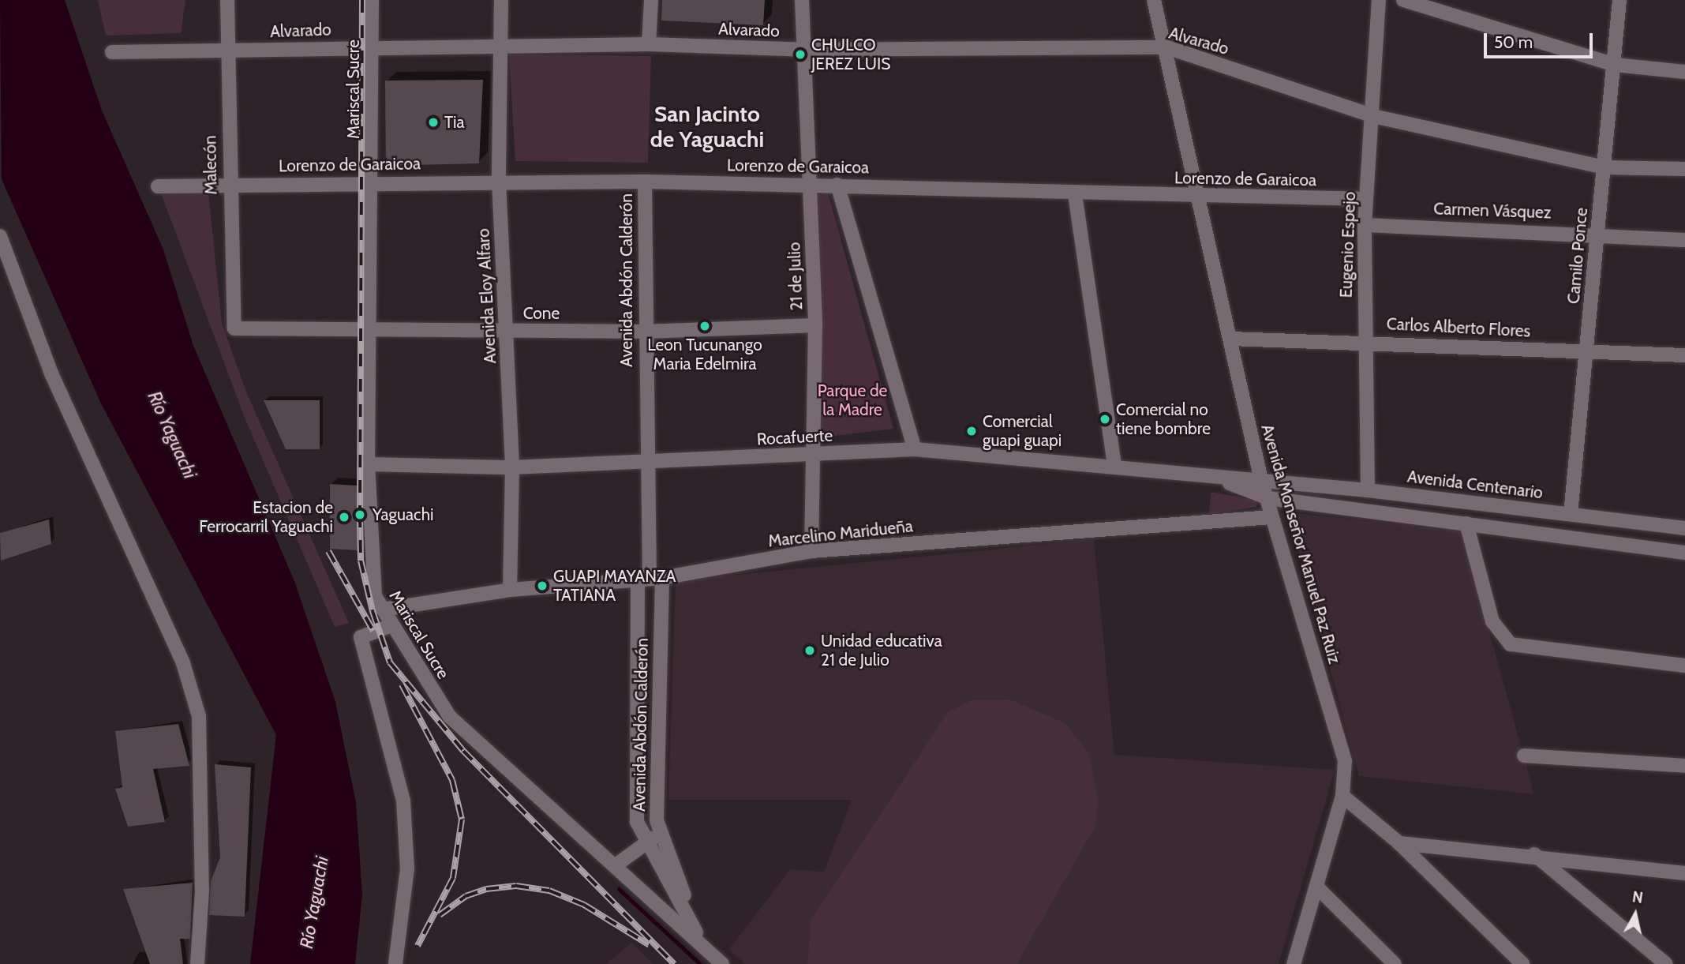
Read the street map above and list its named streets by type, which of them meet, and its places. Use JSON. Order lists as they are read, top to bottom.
{
  "streets": {
    "street": [
      "Alvarado",
      "Mariscal Sucre",
      "Malecón",
      "Lorenzo de Garaicoa",
      "Carmen Vásquez",
      "Eugenio Espejo",
      "Camilo Ponce",
      "21 de Julio",
      "Avenida Abdón Calderón",
      "Avenida Eloy Alfaro",
      "Cone",
      "Carlos Alberto Flores",
      "Rocafuerte",
      "Avenida Centenario",
      "Marcelino Maridueña",
      "Avenida Monseñor Manuel Paz Ruiz"
    ]
  },
  "crossings": [
    ["Alvarado", "Mariscal Sucre"],
    ["Alvarado", "Malecón"],
    ["Alvarado", "Eugenio Espejo"],
    ["Alvarado", "Camilo Ponce"],
    ["Alvarado", "21 de Julio"],
    ["Alvarado", "Avenida Eloy Alfaro"],
    ["Alvarado", "Avenida Monseñor Manuel Paz Ruiz"],
    ["Mariscal Sucre", "Lorenzo de Garaicoa"],
    ["Mariscal Sucre", "Avenida Abdón Calderón"],
    ["Mariscal Sucre", "Cone"],
    ["Mariscal Sucre", "Rocafuerte"],
    ["Mariscal Sucre", "Marcelino Maridueña"],
    ["Malecón", "Lorenzo de Garaicoa"],
    ["Malecón", "Cone"],
    ["Lorenzo de Garaicoa", "Eugenio Espejo"],
    ["Lorenzo de Garaicoa", "21 de Julio"],
    ["Lorenzo de Garaicoa", "Avenida Abdón Calderón"],
    ["Lorenzo de Garaicoa", "Avenida Eloy Alfaro"],
    ["Lorenzo de Garaicoa", "Avenida Monseñor Manuel Paz Ruiz"],
    ["Carmen Vásquez", "Eugenio Espejo"],
    ["Carmen Vásquez", "Camilo Ponce"],
    ["Eugenio Espejo", "Carlos Alberto Flores"],
    ["Eugenio Espejo", "Avenida Centenario"],
    ["Camilo Ponce", "Carlos Alberto Flores"],
    ["Camilo Ponce", "Avenida Centenario"],
    ["21 de Julio", "Cone"],
    ["21 de Julio", "Rocafuerte"],
    ["21 de Julio", "Marcelino Maridueña"],
    ["Avenida Abdón Calderón", "Cone"],
    ["Avenida Abdón Calderón", "Rocafuerte"],
    ["Avenida Abdón Calderón", "Marcelino Maridueña"],
    ["Avenida Eloy Alfaro", "Cone"],
    ["Avenida Eloy Alfaro", "Rocafuerte"],
    ["Avenida Eloy Alfaro", "Marcelino Maridueña"],
    ["Carlos Alberto Flores", "Avenida Monseñor Manuel Paz Ruiz"],
    ["Rocafuerte", "Avenida Centenario"],
    ["Rocafuerte", "Avenida Monseñor Manuel Paz Ruiz"],
    ["Avenida Centenario", "Avenida Monseñor Manuel Paz Ruiz"],
    ["Marcelino Maridueña", "Avenida Monseñor Manuel Paz Ruiz"]
  ],
  "districts": ["San Jacinto de Yaguachi"],
  "water": ["Río Yaguachi"],
  "parks": ["Parque de la Madre"],
  "places": [
    "CHULCO JEREZ LUIS",
    "Tia",
    "Leon Tucunango Maria Edelmira",
    "Comercial no tiene bombre",
    "Comercial guapi guapi",
    "Yaguachi",
    "Estacion de Ferrocarril Yaguachi",
    "GUAPI MAYANZA TATIANA",
    "Unidad educativa 21 de Julio"
  ],
  "scale_bar": "50 m",
  "north": "top"
}
